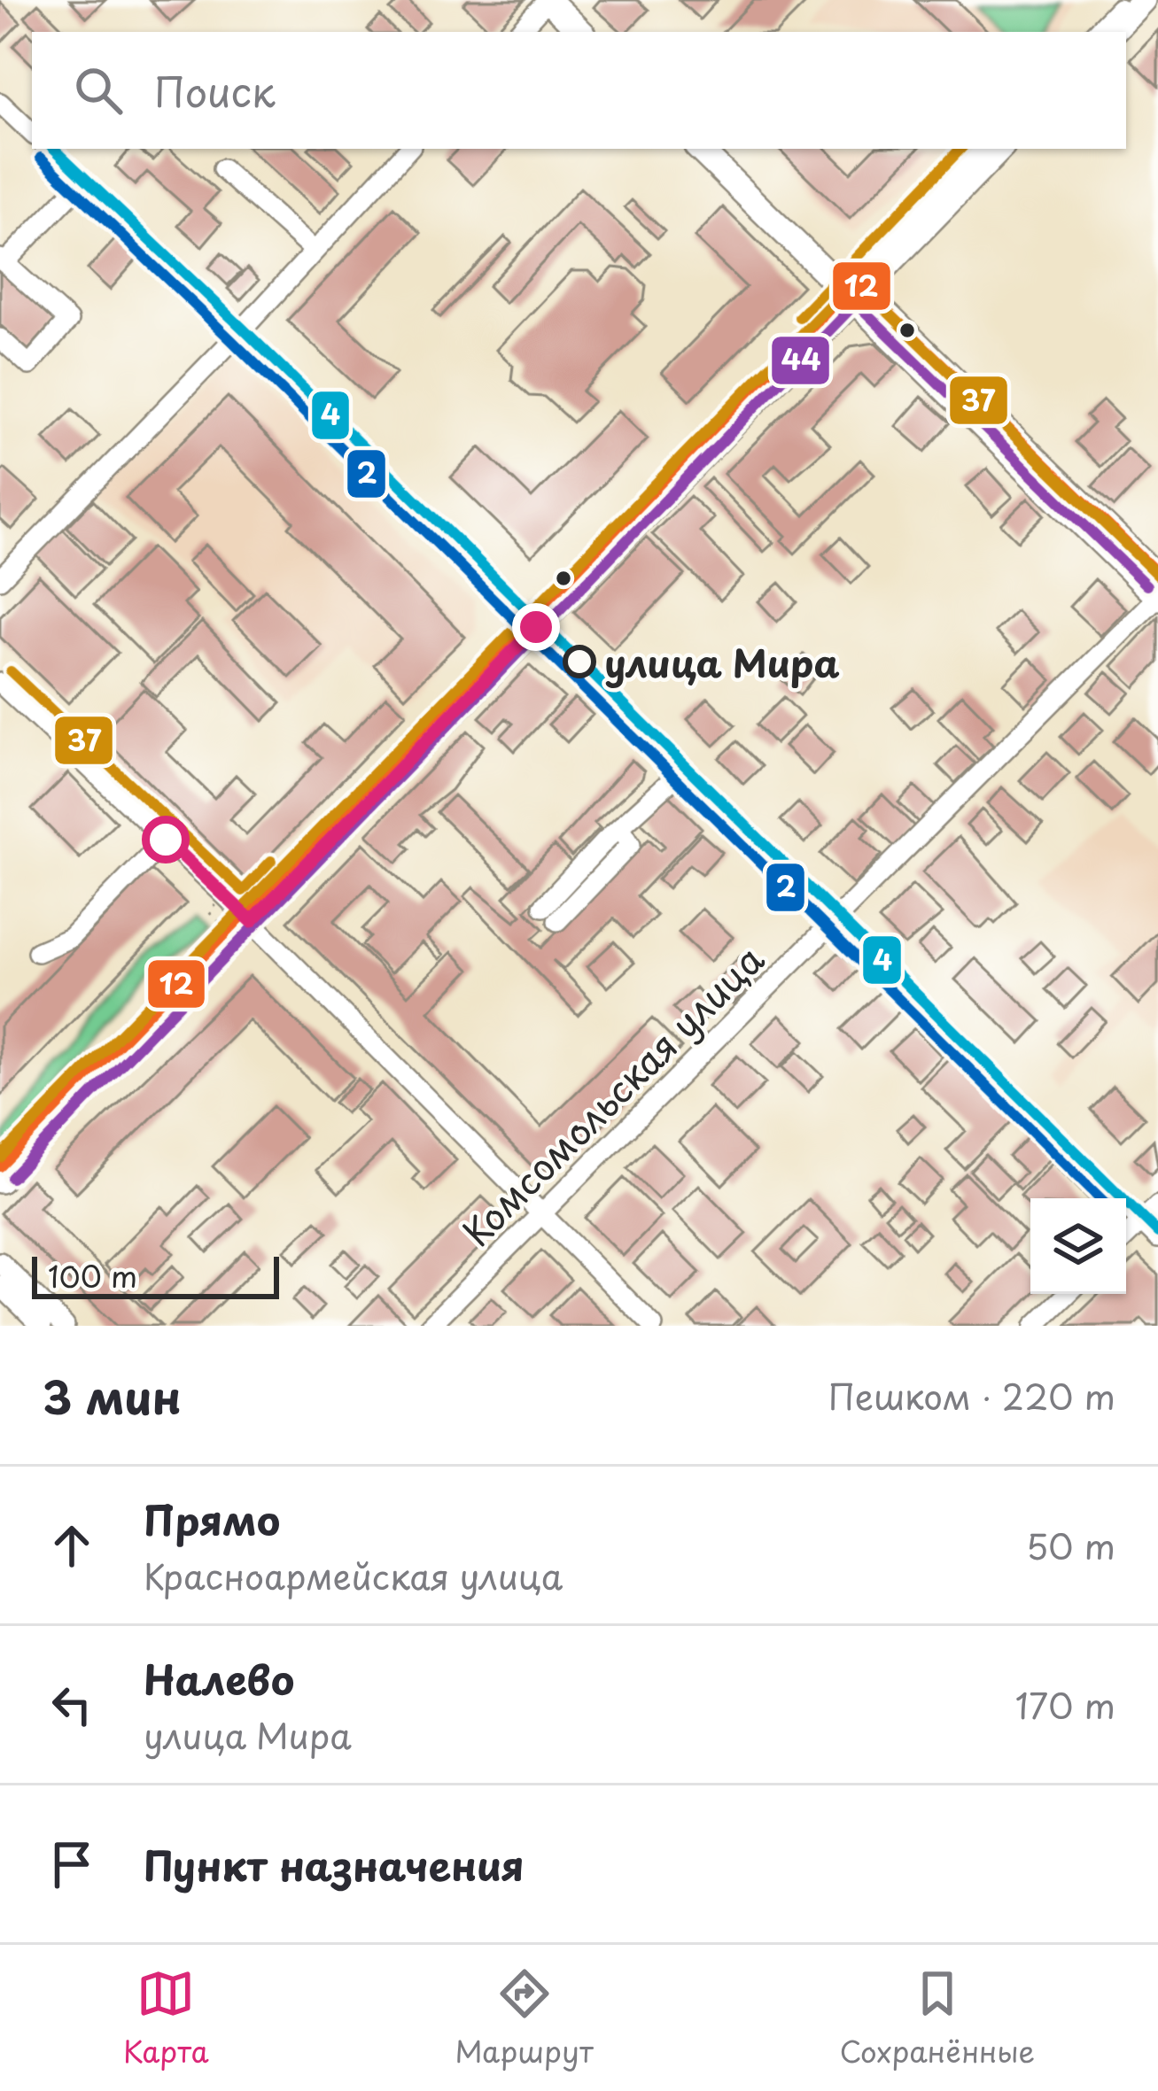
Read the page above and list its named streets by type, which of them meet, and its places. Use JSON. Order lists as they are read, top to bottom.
{
  "streets": {
    "street": ["Комсомольская улица"]
  },
  "places": ["улица Мира"],
  "lines": [
    "transit line 4",
    "transit line 37",
    "transit line 2",
    "transit line 12",
    "transit line 44"
  ],
  "scale_bar": "100 m",
  "page": {
    "search": "Поиск",
    "scale": "100 m",
    "heading": ["3 мин", "Пешком · 220 m"],
    "list": [
      ["Прямо", "Красноармейская улица", "50 m"],
      ["Налево", "улица Мира", "170 m"],
      "Пункт назначения"
    ],
    "nav": ["Карта", "Маршрут", "Сохранённые"]
  }
}
